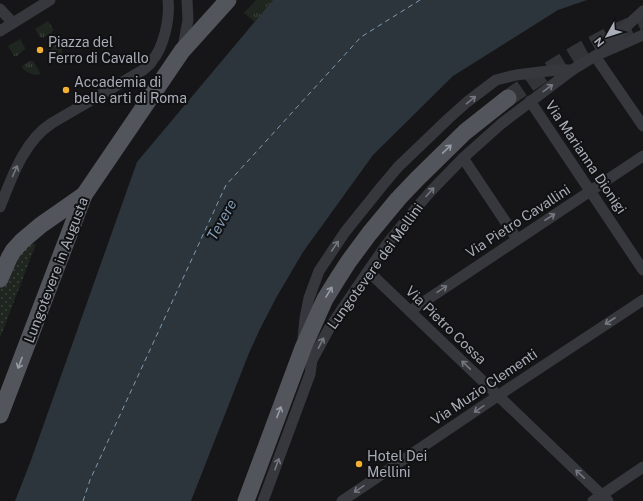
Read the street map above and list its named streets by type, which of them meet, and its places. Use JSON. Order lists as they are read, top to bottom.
{
  "streets": {
    "main road": ["Lungotevere dei Mellini", "Lungotevere in Augusta"],
    "street": [
      "Via Marianna Dionigi",
      "Via Pietro Cavallini",
      "Via Pietro Cossa",
      "Via Muzio Clementi"
    ]
  },
  "crossings": [
    ["Via Marianna Dionigi", "Via Pietro Cavallini"],
    ["Via Marianna Dionigi", "Lungotevere dei Mellini"],
    ["Via Pietro Cavallini", "Via Pietro Cossa"],
    ["Lungotevere dei Mellini", "Via Pietro Cossa"],
    ["Via Pietro Cossa", "Via Muzio Clementi"]
  ],
  "one_way": [
    "Via Pietro Cavallini",
    "Lungotevere in Augusta",
    "Via Pietro Cossa",
    "Via Muzio Clementi"
  ],
  "water": ["Tevere"],
  "places": ["Piazza del Ferro di Cavallo", "Accademia di belle arti di Roma", "Hotel Dei Mellini"],
  "north": "bottom left"
}
